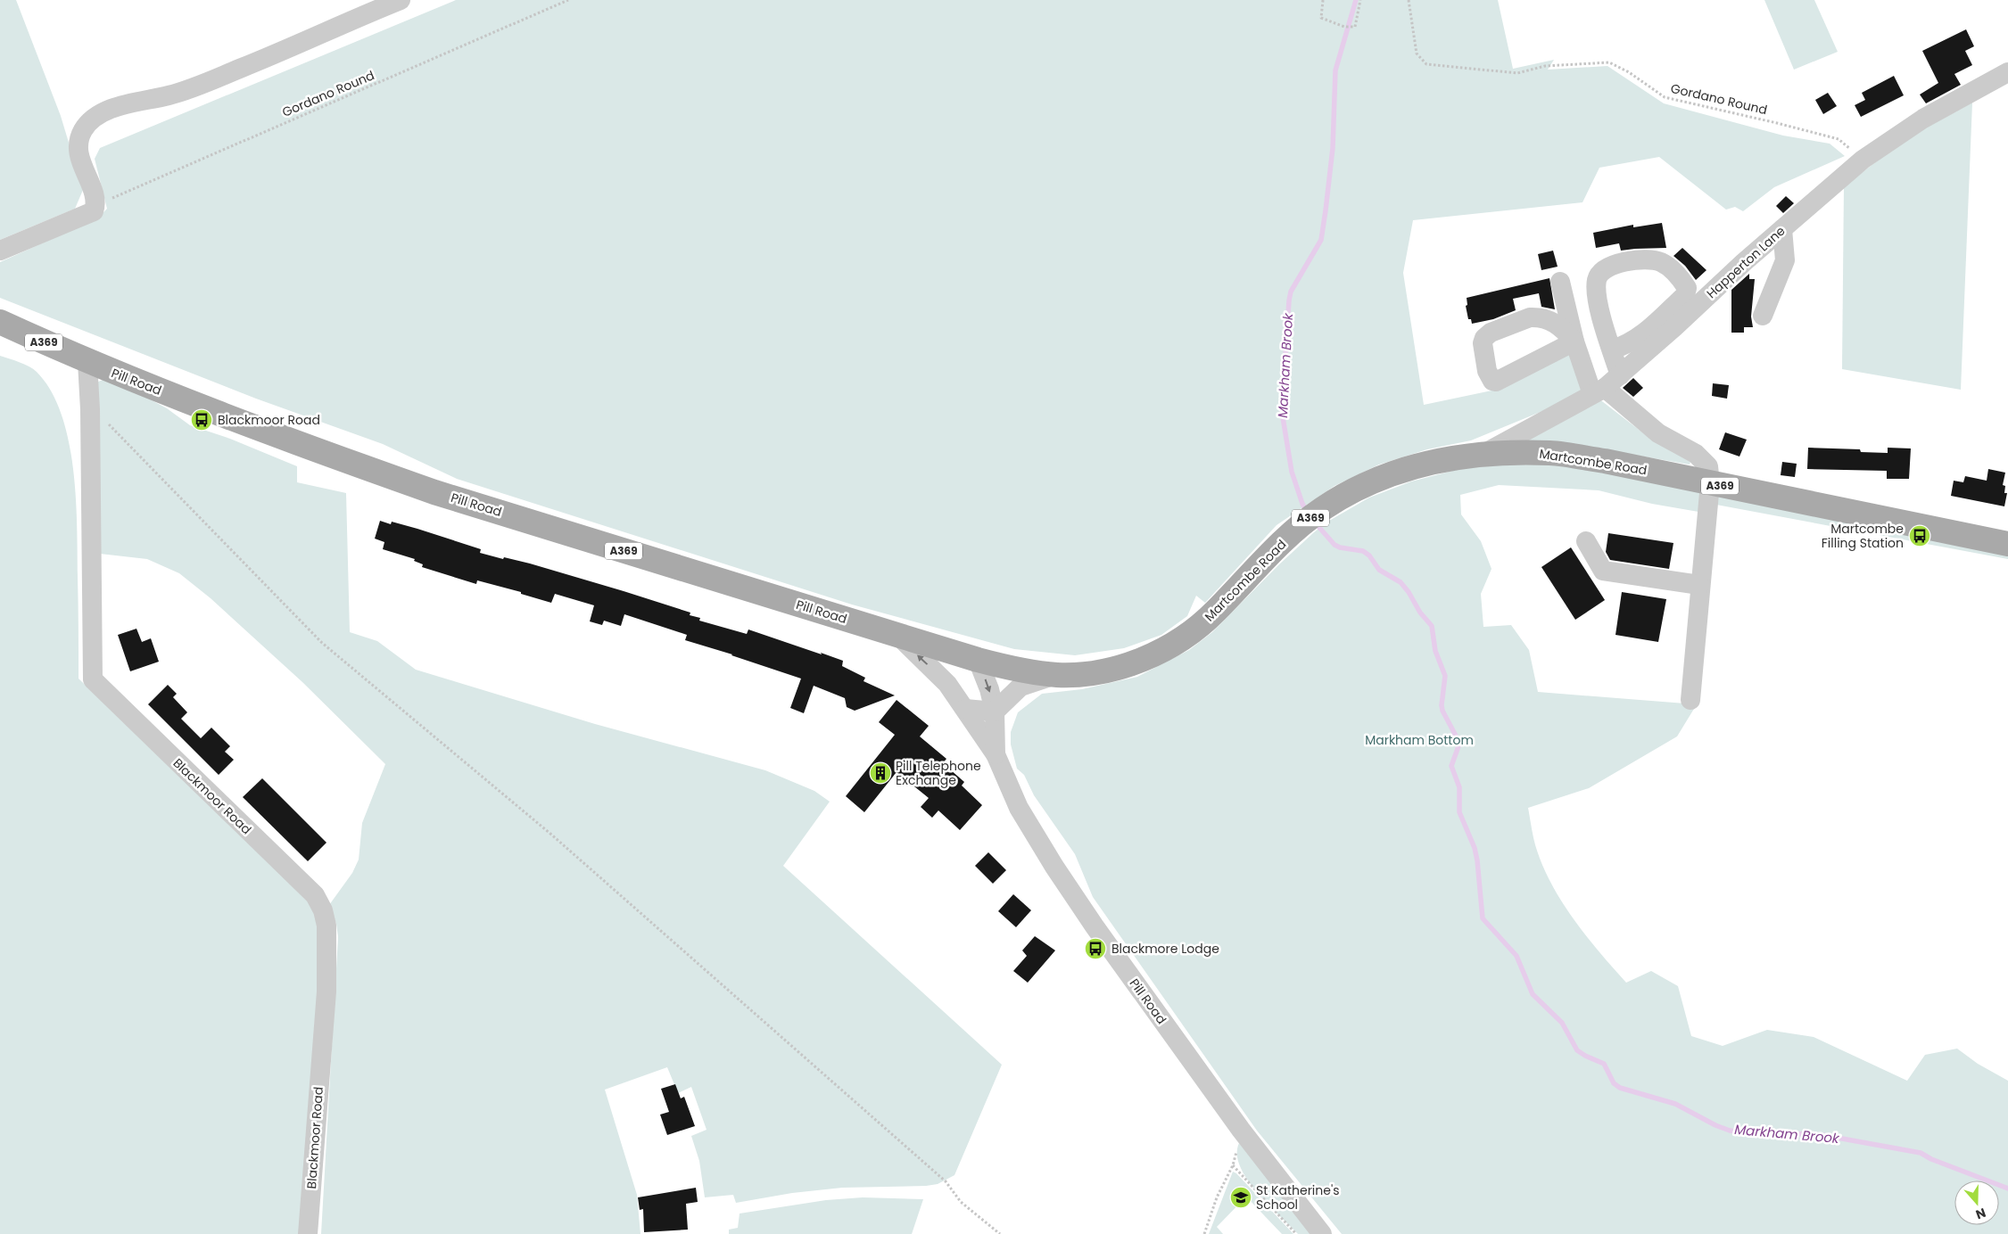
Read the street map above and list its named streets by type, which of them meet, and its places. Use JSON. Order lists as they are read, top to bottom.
{
  "streets": {
    "main road": ["A369", "Pill Road", "Martcombe Road"],
    "street": ["Happerton Lane", "Blackmoor Road"],
    "path": ["Gordano Round"]
  },
  "crossings": [
    ["Gordano Round", "Happerton Lane"],
    ["Happerton Lane", "Martcombe Road"],
    ["Pill Road", "Martcombe Road"],
    ["Pill Road", "Blackmoor Road"]
  ],
  "water": ["Markham Brook"],
  "parks": ["Markham Bottom"],
  "places": {
    "bus stop": ["Blackmoor Road", "Martcombe Filling Station", "Blackmore Lodge"],
    "building": ["Pill Telephone Exchange"],
    "school or university": ["St Katherine's School"]
  },
  "north": "bottom"
}
